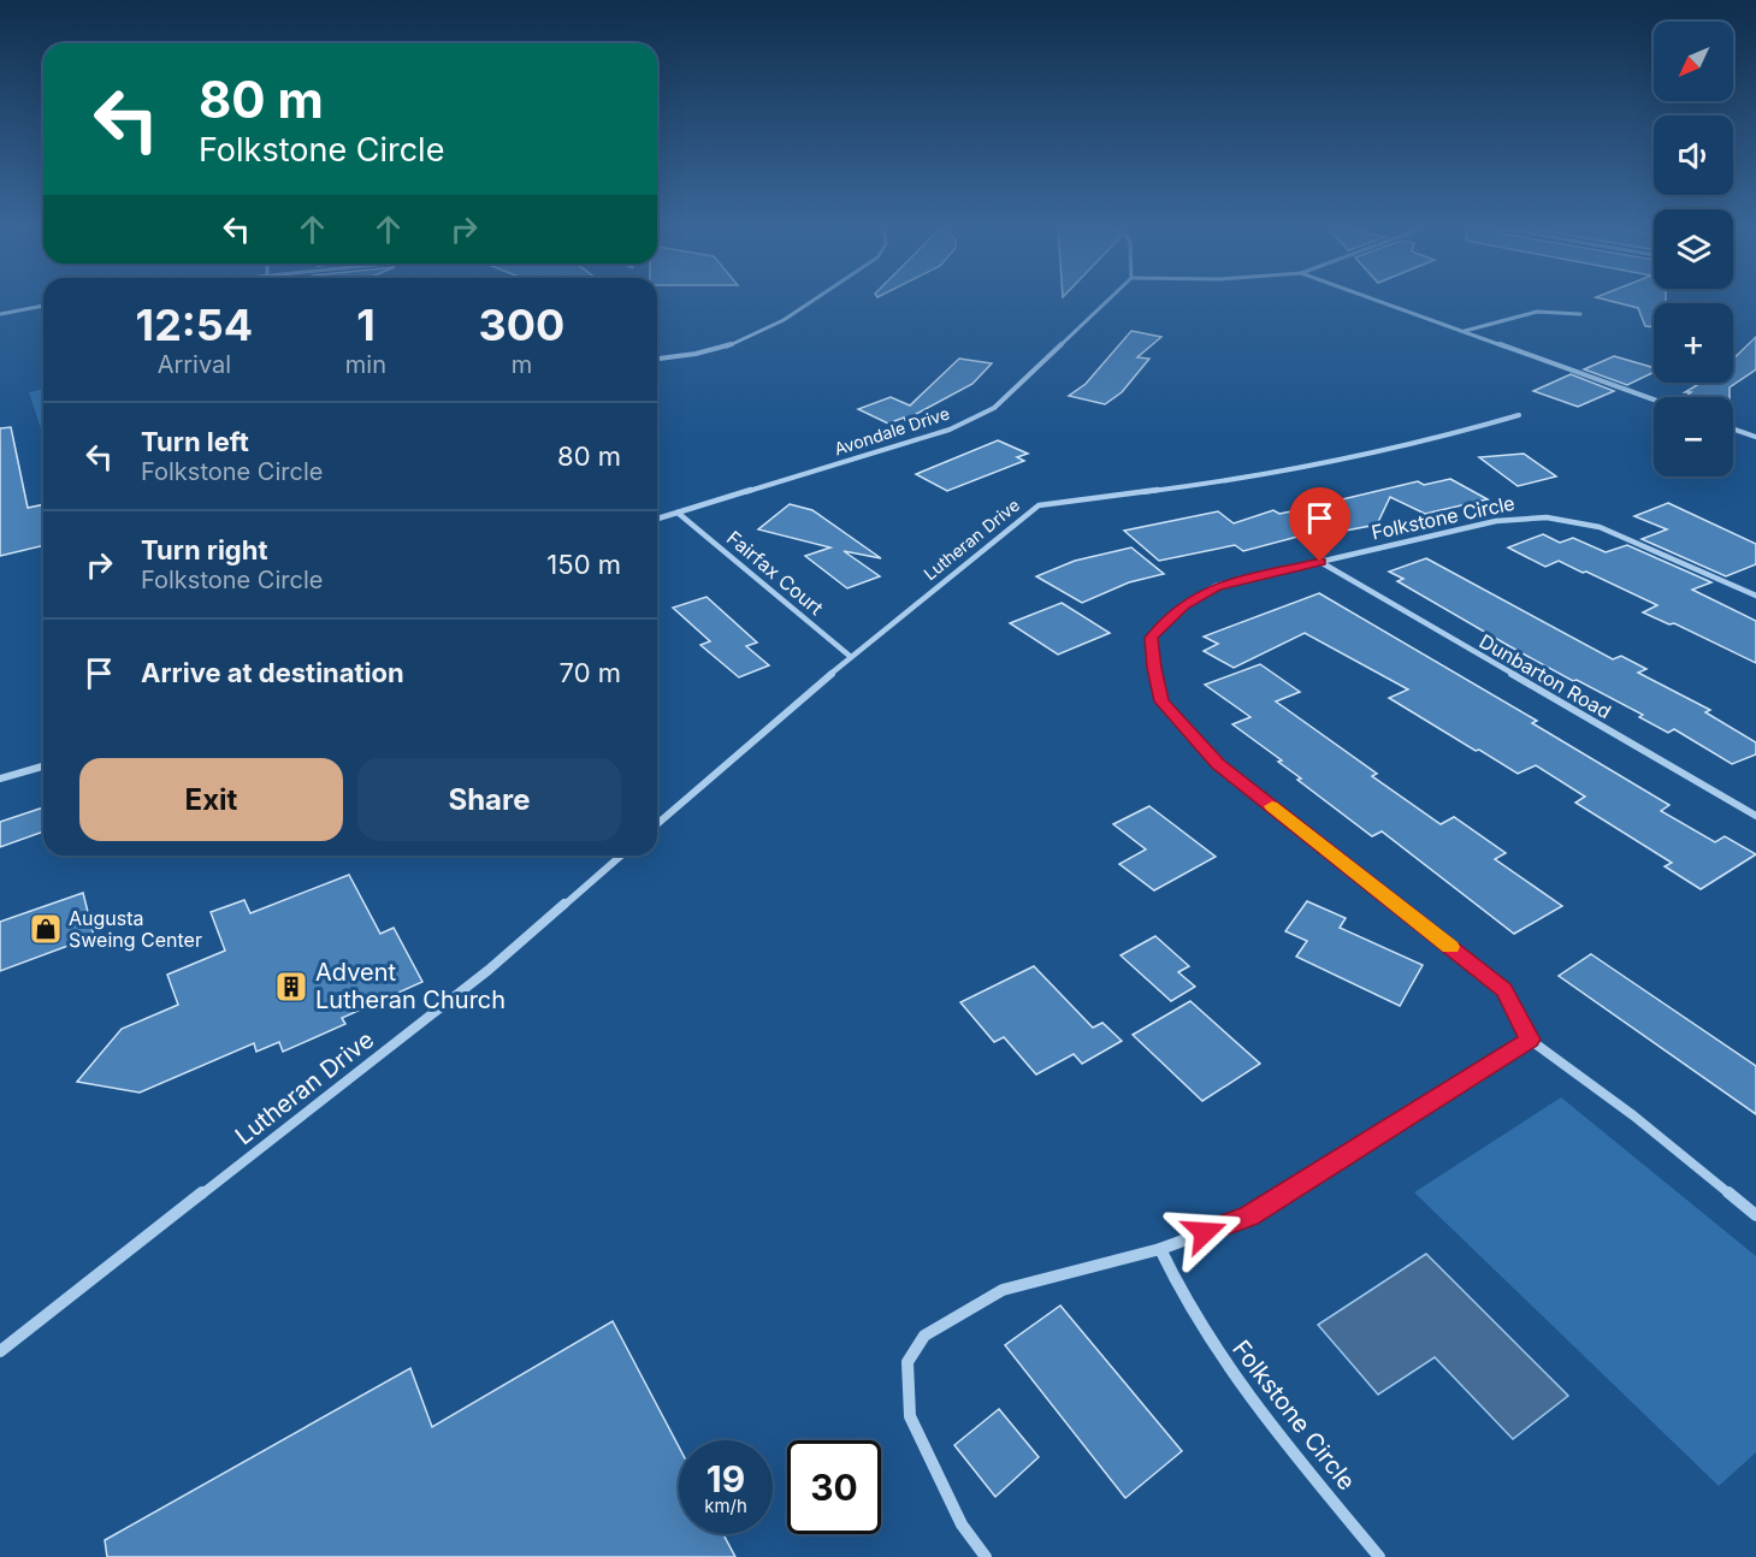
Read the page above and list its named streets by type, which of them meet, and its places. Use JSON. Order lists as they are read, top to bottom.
{
  "streets": {
    "street": [
      "Avondale Drive",
      "Folkstone Circle",
      "Lutheran Drive",
      "Fairfax Court",
      "Dunbarton Road"
    ]
  },
  "crossings": [
    ["Avondale Drive", "Fairfax Court"],
    ["Folkstone Circle", "Dunbarton Road"],
    ["Lutheran Drive", "Fairfax Court"]
  ],
  "places": {
    "shop": ["Augusta Sweing Center"],
    "building": ["Advent Lutheran Church"]
  },
  "north": "bottom left",
  "page": {
    "map_buttons": ["+", "−"],
    "turn": ["80 m", "Folkstone Circle"],
    "eta": [
      "12:54",
      "Arrival",
      "1",
      "min",
      "300",
      "m"
    ],
    "list": [
      {
        "name": "Turn left",
        "note": "Folkstone Circle",
        "value": "80 m"
      },
      {
        "name": "Turn right",
        "note": "Folkstone Circle",
        "value": "150 m"
      },
      {
        "name": "Arrive at destination",
        "value": "70 m"
      }
    ],
    "buttons": ["Exit", "Share"],
    "speed": "19 km/h",
    "limit": "30"
  }
}
